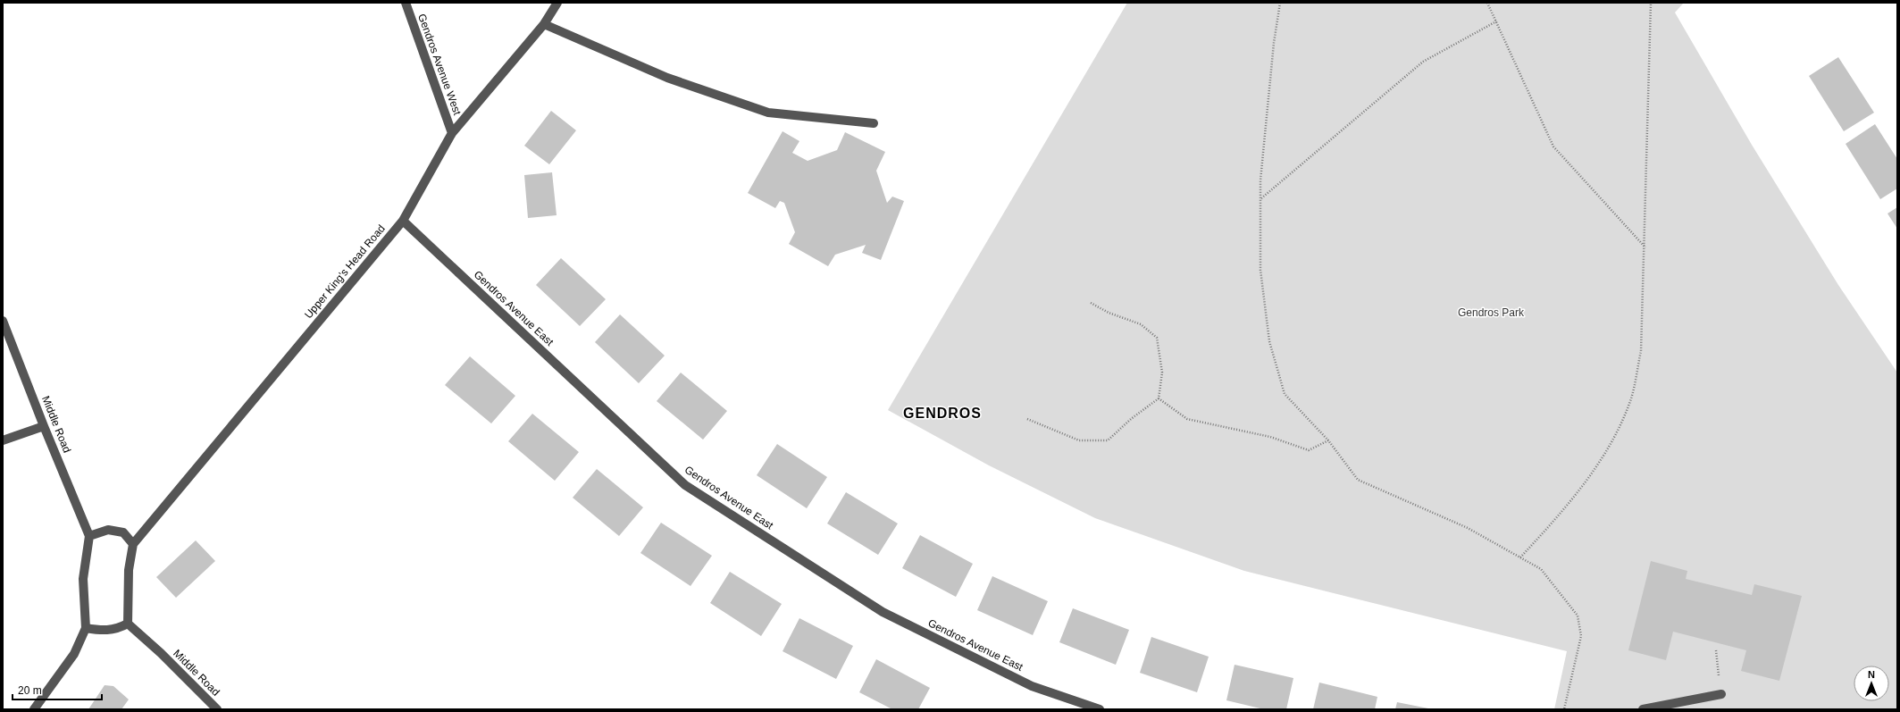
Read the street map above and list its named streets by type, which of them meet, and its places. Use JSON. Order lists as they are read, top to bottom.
{
  "streets": {
    "street": [
      "Gendros Avenue West",
      "Upper King's Head Road",
      "Gendros Avenue East",
      "Middle Road"
    ]
  },
  "crossings": [
    ["Gendros Avenue West", "Upper King's Head Road"],
    ["Upper King's Head Road", "Gendros Avenue East"]
  ],
  "districts": ["GENDROS"],
  "parks": ["Gendros Park"],
  "scale_bar": "20 m",
  "north": "top"
}
